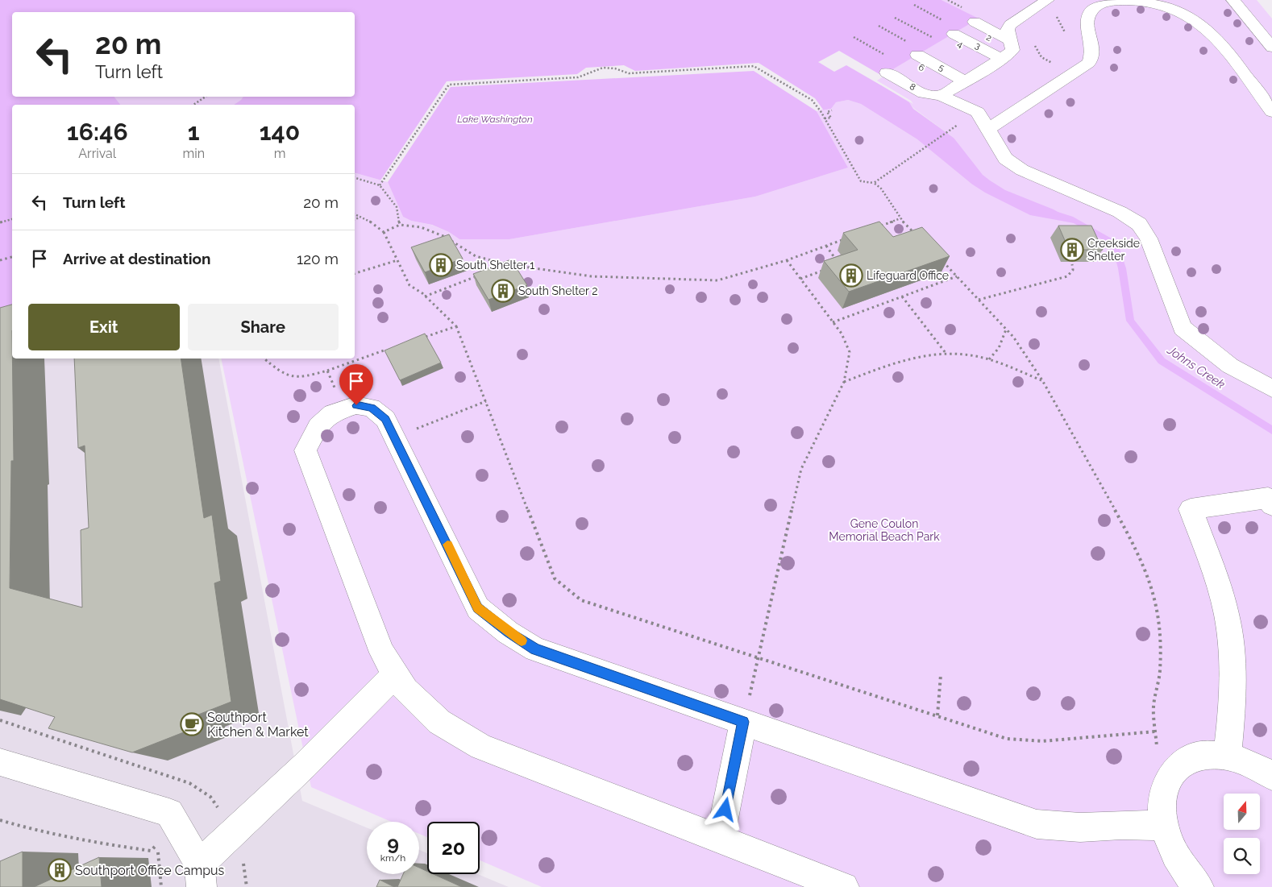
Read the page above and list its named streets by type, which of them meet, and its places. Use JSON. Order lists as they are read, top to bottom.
{
  "streets": {
    "lane": [
      "2",
      "4",
      "6",
      "8"
    ]
  },
  "crossings": [
    ["2", "4"]
  ],
  "water": ["Lake Washington", "Johns Creek"],
  "parks": ["Gene Coulon Memorial Beach Park"],
  "places": {
    "building": [
      "Creekside Shelter",
      "South Shelter 1",
      "Lifeguard Office",
      "South Shelter 2",
      "Southport Office Campus"
    ],
    "cafe": ["Southport Kitchen & Market"]
  },
  "north": "top",
  "page": {
    "turn": ["20 m", "Turn left"],
    "eta": [
      "16:46",
      "Arrival",
      "1",
      "min",
      "140",
      "m"
    ],
    "list": [
      {
        "name": "Turn left",
        "value": "20 m"
      },
      {
        "name": "Arrive at destination",
        "value": "120 m"
      }
    ],
    "buttons": ["Exit", "Share"],
    "speed": "9 km/h",
    "limit": "20"
  }
}
